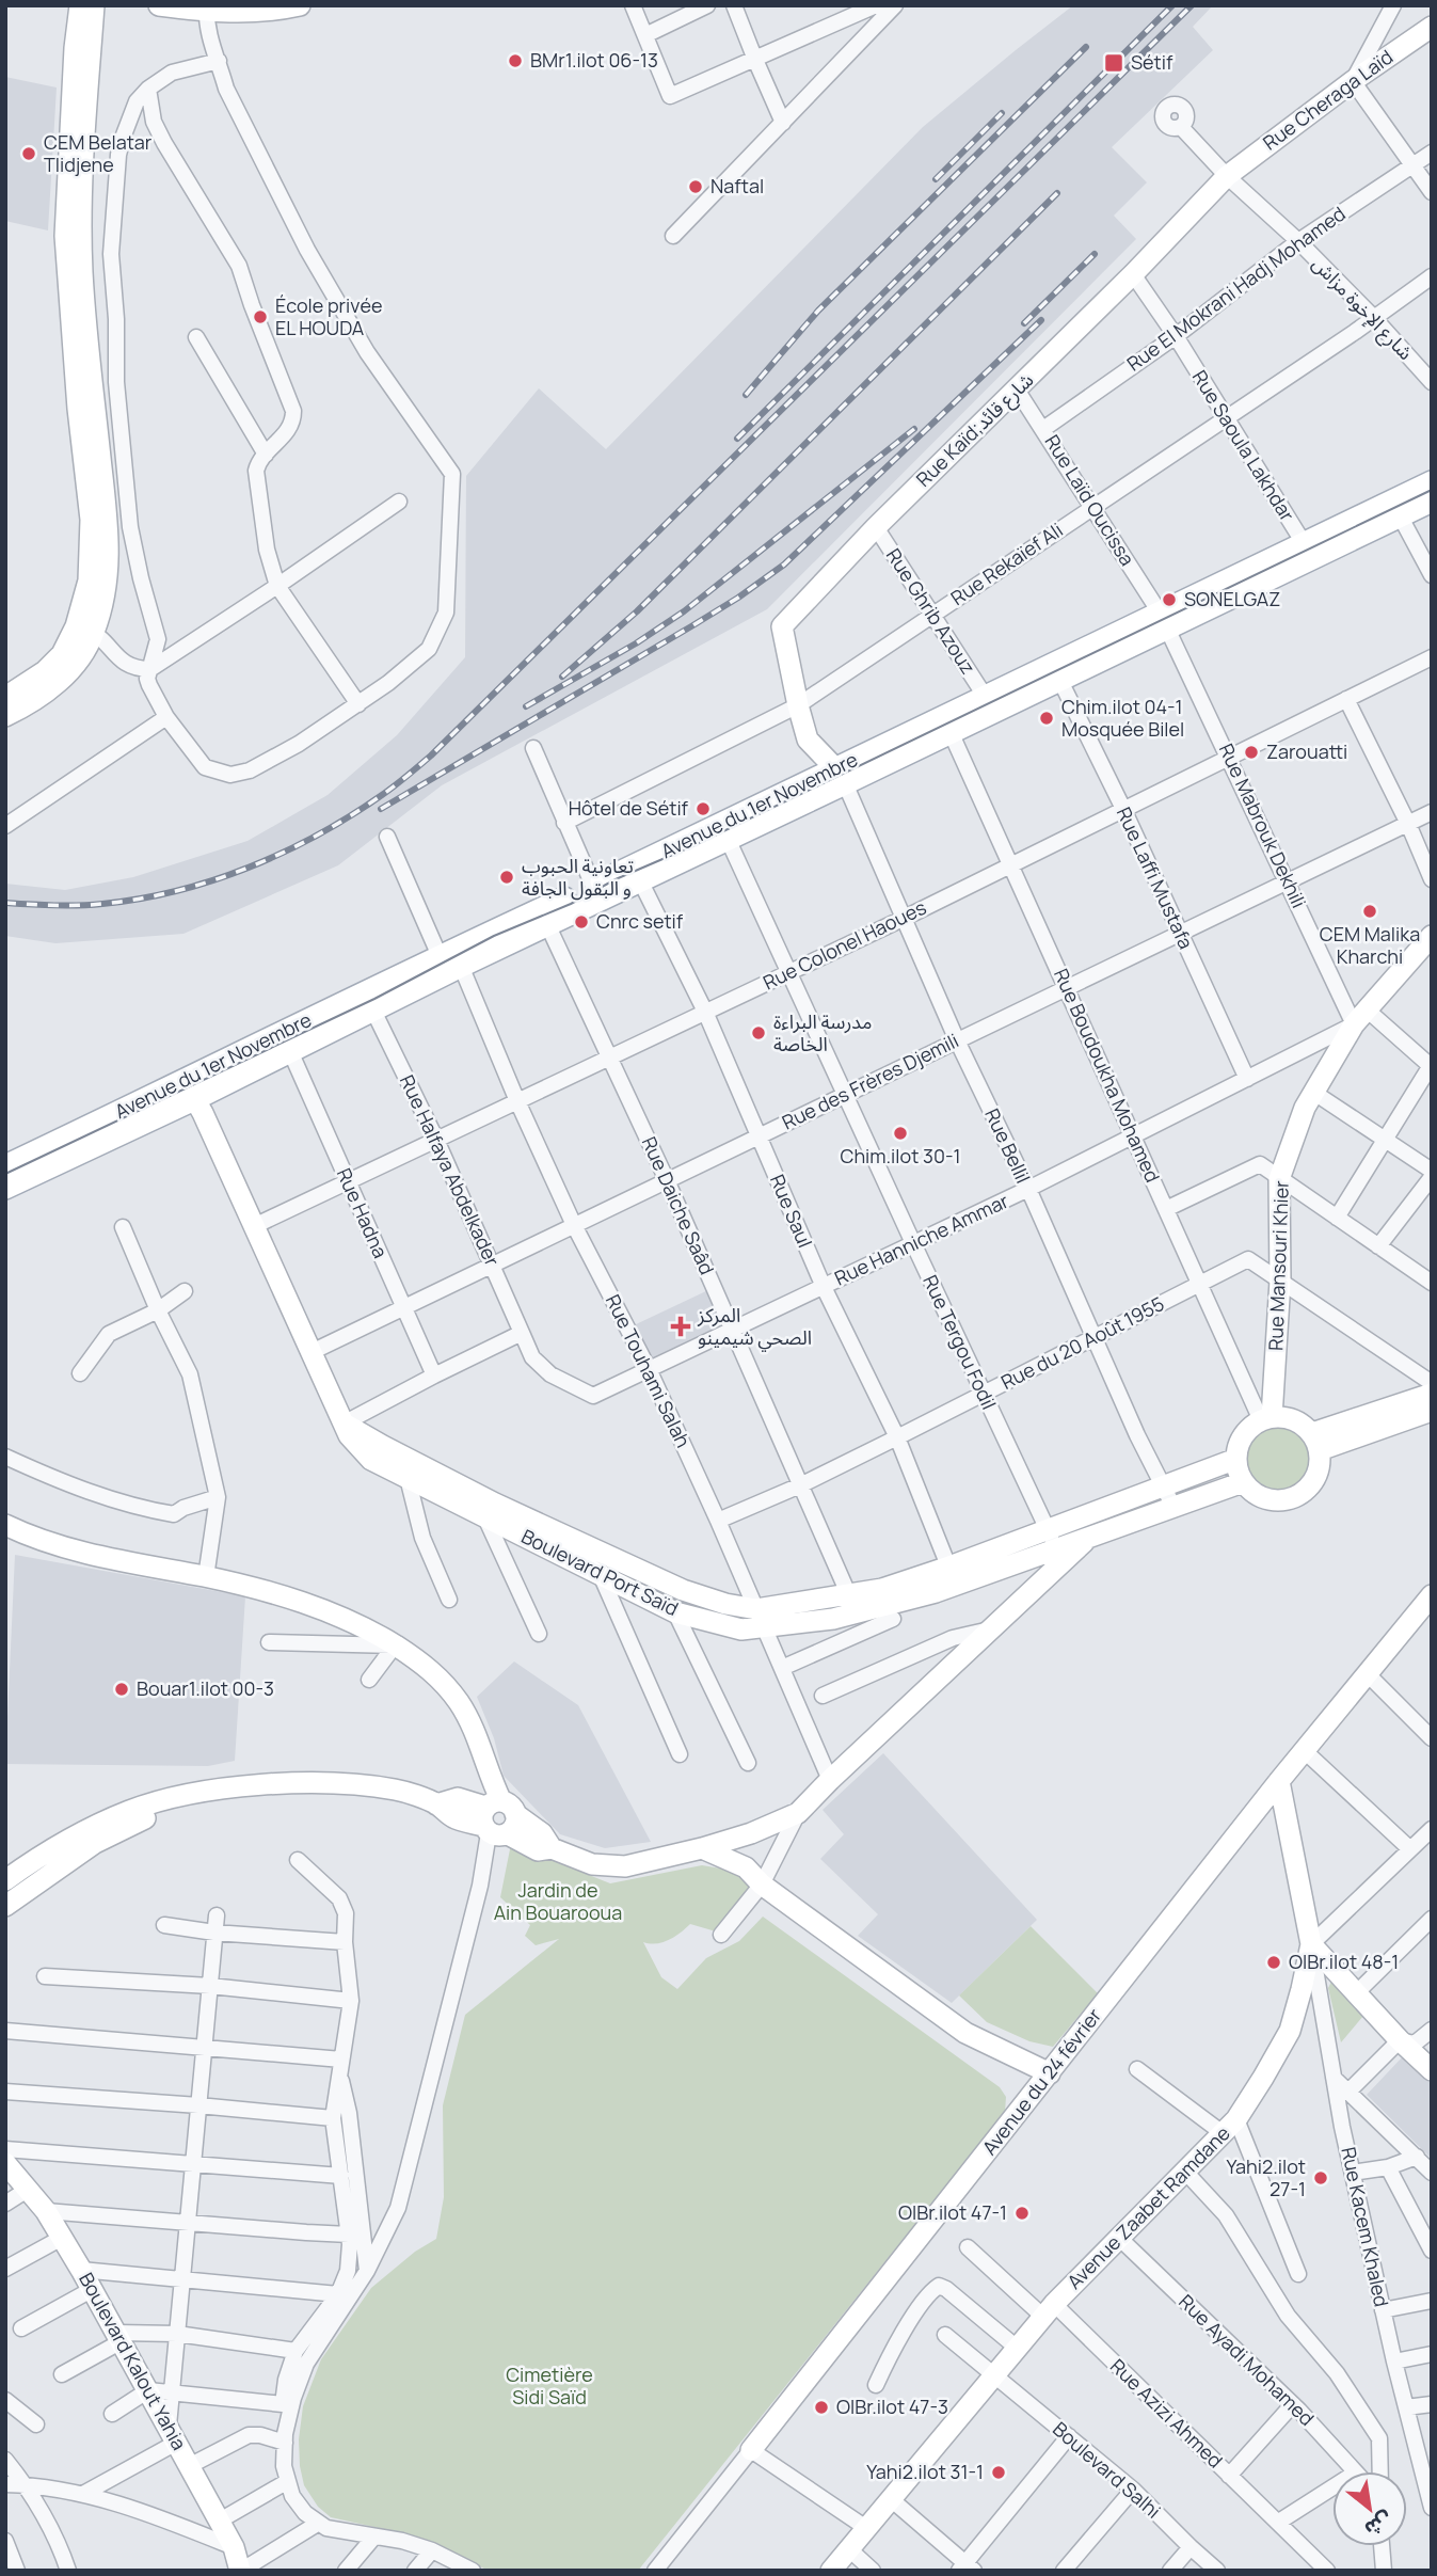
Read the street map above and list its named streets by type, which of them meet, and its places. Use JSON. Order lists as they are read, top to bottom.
{
  "streets": {
    "main road": [
      "Rue Cheraga Laïd",
      "Rue Kaïd;شارع قائد",
      "Avenue du 1er Novembre",
      "Rue Mansouri Khier",
      "Boulevard Port Saïd",
      "Avenue du 24 février",
      "Avenue Zaabet Ramdane",
      "Boulevard Kalout Yahia"
    ],
    "street": [
      "Rue El Mokrani Hadj Mohamed",
      "شارع الإخوة مزاش",
      "Rue Saoula Lakhdar",
      "Rue Laïd Oucissa",
      "Rue Rekaïef Ali",
      "Rue Ghrib Azouz",
      "Rue Mabrouk Dekhili",
      "Rue Laffi Mustafa",
      "Rue Colonel Haoues",
      "Rue Boudoukha Mohamed",
      "Rue des Frères Djemili",
      "Rue Bellil",
      "Rue Halfaya Abdelkader",
      "Rue Daiche Saâd",
      "Rue Saul",
      "Rue Hadna",
      "Rue Hanniche Ammar",
      "Rue Tergou Fodil",
      "Rue du 20 Août 1955",
      "Rue Touhami Salah",
      "Rue Kacem Khaled",
      "Rue Ayadi Mohamed",
      "Rue Azizi Ahmed",
      "Boulevard Salhi"
    ]
  },
  "crossings": [
    ["Rue Cheraga Laïd", "شارع الإخوة مزاش"],
    ["Rue Cheraga Laïd", "Rue Kaïd;شارع قائد"],
    ["Rue El Mokrani Hadj Mohamed", "شارع الإخوة مزاش"],
    ["Rue El Mokrani Hadj Mohamed", "Rue Saoula Lakhdar"],
    ["Rue El Mokrani Hadj Mohamed", "Rue Laïd Oucissa"],
    ["شارع الإخوة مزاش", "Rue Kaïd;شارع قائد"],
    ["شارع الإخوة مزاش", "Rue Rekaïef Ali"],
    ["Rue Kaïd;شارع قائد", "Rue Saoula Lakhdar"],
    ["Rue Kaïd;شارع قائد", "Rue Laïd Oucissa"],
    ["Rue Kaïd;شارع قائد", "Rue Rekaïef Ali"],
    ["Rue Kaïd;شارع قائد", "Rue Ghrib Azouz"],
    ["Rue Saoula Lakhdar", "Rue Rekaïef Ali"],
    ["Rue Saoula Lakhdar", "Avenue du 1er Novembre"],
    ["Rue Laïd Oucissa", "Rue Rekaïef Ali"],
    ["Rue Laïd Oucissa", "Avenue du 1er Novembre"],
    ["Rue Laïd Oucissa", "Rue Mabrouk Dekhili"],
    ["Rue Rekaïef Ali", "Rue Ghrib Azouz"],
    ["Rue Ghrib Azouz", "Avenue du 1er Novembre"],
    ["Avenue du 1er Novembre", "Rue Mabrouk Dekhili"],
    ["Avenue du 1er Novembre", "Rue Laffi Mustafa"],
    ["Avenue du 1er Novembre", "Rue Boudoukha Mohamed"],
    ["Avenue du 1er Novembre", "Rue Bellil"],
    ["Avenue du 1er Novembre", "Rue Halfaya Abdelkader"],
    ["Avenue du 1er Novembre", "Rue Daiche Saâd"],
    ["Avenue du 1er Novembre", "Rue Saul"],
    ["Avenue du 1er Novembre", "Rue Hadna"],
    ["Avenue du 1er Novembre", "Rue Tergou Fodil"],
    ["Avenue du 1er Novembre", "Rue Touhami Salah"],
    ["Avenue du 1er Novembre", "Boulevard Port Saïd"],
    ["Rue Mabrouk Dekhili", "Rue Colonel Haoues"],
    ["Rue Mabrouk Dekhili", "Rue des Frères Djemili"],
    ["Rue Mabrouk Dekhili", "Rue Hanniche Ammar"],
    ["Rue Mabrouk Dekhili", "Rue Mansouri Khier"],
    ["Rue Laffi Mustafa", "Rue Colonel Haoues"],
    ["Rue Laffi Mustafa", "Rue des Frères Djemili"],
    ["Rue Laffi Mustafa", "Rue Hanniche Ammar"],
    ["Rue Colonel Haoues", "Rue Boudoukha Mohamed"],
    ["Rue Colonel Haoues", "Rue Bellil"],
    ["Rue Colonel Haoues", "Rue Halfaya Abdelkader"],
    ["Rue Colonel Haoues", "Rue Daiche Saâd"],
    ["Rue Colonel Haoues", "Rue Saul"],
    ["Rue Colonel Haoues", "Rue Hadna"],
    ["Rue Colonel Haoues", "Rue Tergou Fodil"],
    ["Rue Colonel Haoues", "Rue Touhami Salah"],
    ["Rue Colonel Haoues", "Boulevard Port Saïd"],
    ["Rue Boudoukha Mohamed", "Rue des Frères Djemili"],
    ["Rue Boudoukha Mohamed", "Rue Hanniche Ammar"],
    ["Rue Boudoukha Mohamed", "Rue Mansouri Khier"],
    ["Rue Boudoukha Mohamed", "Rue du 20 Août 1955"],
    ["Rue des Frères Djemili", "Rue Bellil"],
    ["Rue des Frères Djemili", "Rue Halfaya Abdelkader"],
    ["Rue des Frères Djemili", "Rue Daiche Saâd"],
    ["Rue des Frères Djemili", "Rue Saul"],
    ["Rue des Frères Djemili", "Rue Hadna"],
    ["Rue des Frères Djemili", "Rue Tergou Fodil"],
    ["Rue des Frères Djemili", "Rue Touhami Salah"],
    ["Rue des Frères Djemili", "Boulevard Port Saïd"],
    ["Rue Bellil", "Rue Hanniche Ammar"],
    ["Rue Bellil", "Rue du 20 Août 1955"],
    ["Rue Halfaya Abdelkader", "Rue Hanniche Ammar"],
    ["Rue Daiche Saâd", "Rue Hanniche Ammar"],
    ["Rue Daiche Saâd", "Rue du 20 Août 1955"],
    ["Rue Saul", "Rue Hanniche Ammar"],
    ["Rue Saul", "Rue du 20 Août 1955"],
    ["Rue Hanniche Ammar", "Rue Mansouri Khier"],
    ["Rue Hanniche Ammar", "Rue Tergou Fodil"],
    ["Rue Hanniche Ammar", "Rue Touhami Salah"],
    ["Rue Mansouri Khier", "Rue du 20 Août 1955"],
    ["Rue Tergou Fodil", "Rue du 20 Août 1955"],
    ["Rue du 20 Août 1955", "Rue Touhami Salah"],
    ["Rue Touhami Salah", "Boulevard Port Saïd"],
    ["Avenue du 24 février", "Avenue Zaabet Ramdane"],
    ["Avenue Zaabet Ramdane", "Rue Kacem Khaled"],
    ["Avenue Zaabet Ramdane", "Rue Ayadi Mohamed"],
    ["Avenue Zaabet Ramdane", "Rue Azizi Ahmed"],
    ["Avenue Zaabet Ramdane", "Boulevard Salhi"]
  ],
  "parks": ["Jardin de Ain Bouarooua", "Cimetière Sidi Saïd"],
  "places": {
    "other": [
      "BMr1.ilot 06-13",
      "CEM Belatar Tlidjene",
      "Naftal",
      "École privée EL HOUDA",
      "SONELGAZ",
      "Chim.ilot 04-1 Mosquée Bilel",
      "Zarouatti",
      "Hôtel de Sétif",
      "تعاونية الحبوب و البقول الجافة",
      "CEM Malika Kharchi",
      "Cnrc setif",
      "مدرسة البراءة الخاصة",
      "Chim.ilot 30-1",
      "Bouar1.ilot 00-3",
      "OlBr.ilot 48-1",
      "Yahi2.ilot 27-1",
      "OlBr.ilot 47-1",
      "OlBr.ilot 47-3",
      "Yahi2.ilot 31-1"
    ],
    "transit": ["Sétif"],
    "health": ["المركز الصحي شيمينو"]
  },
  "north": "bottom right"
}
